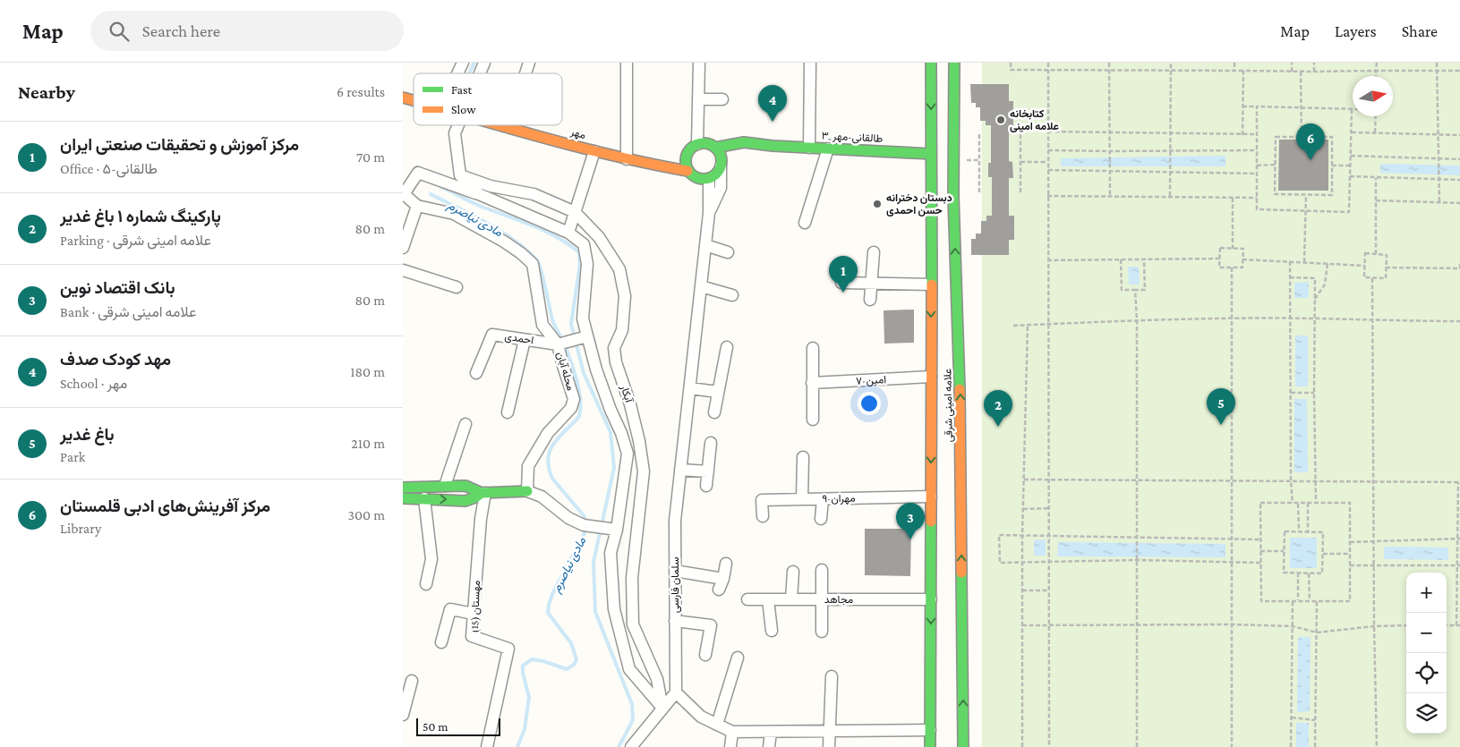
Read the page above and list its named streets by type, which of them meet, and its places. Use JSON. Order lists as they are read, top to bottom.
{
  "streets": {
    "main road": ["مهر", "۳_طالقانی-مهر", "علامه امینی شرقی"],
    "street": [
      "احمدی",
      "محله آبان",
      "۷-امین",
      "آبکار",
      "۹-مهران",
      "سلمان فارسی",
      "مجاهد",
      "مهستان (15)"
    ]
  },
  "crossings": [
    ["مهر", "سلمان فارسی"],
    ["۳_طالقانی-مهر", "علامه امینی شرقی"],
    ["احمدی", "محله آبان"],
    ["احمدی", "آبکار"],
    ["۷-امین", "علامه امینی شرقی"],
    ["علامه امینی شرقی", "۹-مهران"],
    ["علامه امینی شرقی", "مجاهد"]
  ],
  "water": ["مادی نیاصرم"],
  "places": ["کتابخانه علامه امینی", "دبستان دخترانه حسن احمدی"],
  "legend": ["Fast", "Slow"],
  "scale_bar": "50 m",
  "north": "right",
  "page": {
    "header": "Map",
    "search": "Search here",
    "nav": ["Map", "Layers", "Share"],
    "heading": ["Nearby", "6 results"],
    "pins": [
      "4",
      "6",
      "1",
      "5",
      "2",
      "3"
    ],
    "list": [
      {
        "mark": "1",
        "name": "مرکز آموزش و تحقیقات صنعتی ایران",
        "note": "Office · ۵-طالقانی",
        "value": "70 m"
      },
      {
        "mark": "2",
        "name": "پارکینگ شماره ۱ باغ غدیر",
        "note": "Parking · علامه امینی شرقی",
        "value": "80 m"
      },
      {
        "mark": "3",
        "name": "بانک اقتصاد نوین",
        "note": "Bank · علامه امینی شرقی",
        "value": "80 m"
      },
      {
        "mark": "4",
        "name": "مهد کودک صدف",
        "note": "School · مهر",
        "value": "180 m"
      },
      {
        "mark": "5",
        "name": "باغ غدیر",
        "note": "Park",
        "value": "210 m"
      },
      {
        "mark": "6",
        "name": "مرکز آفرینش‌های ادبی قلمستان",
        "note": "Library",
        "value": "300 m"
      }
    ],
    "map_buttons": ["+", "−"],
    "scale": "50 m"
  }
}
